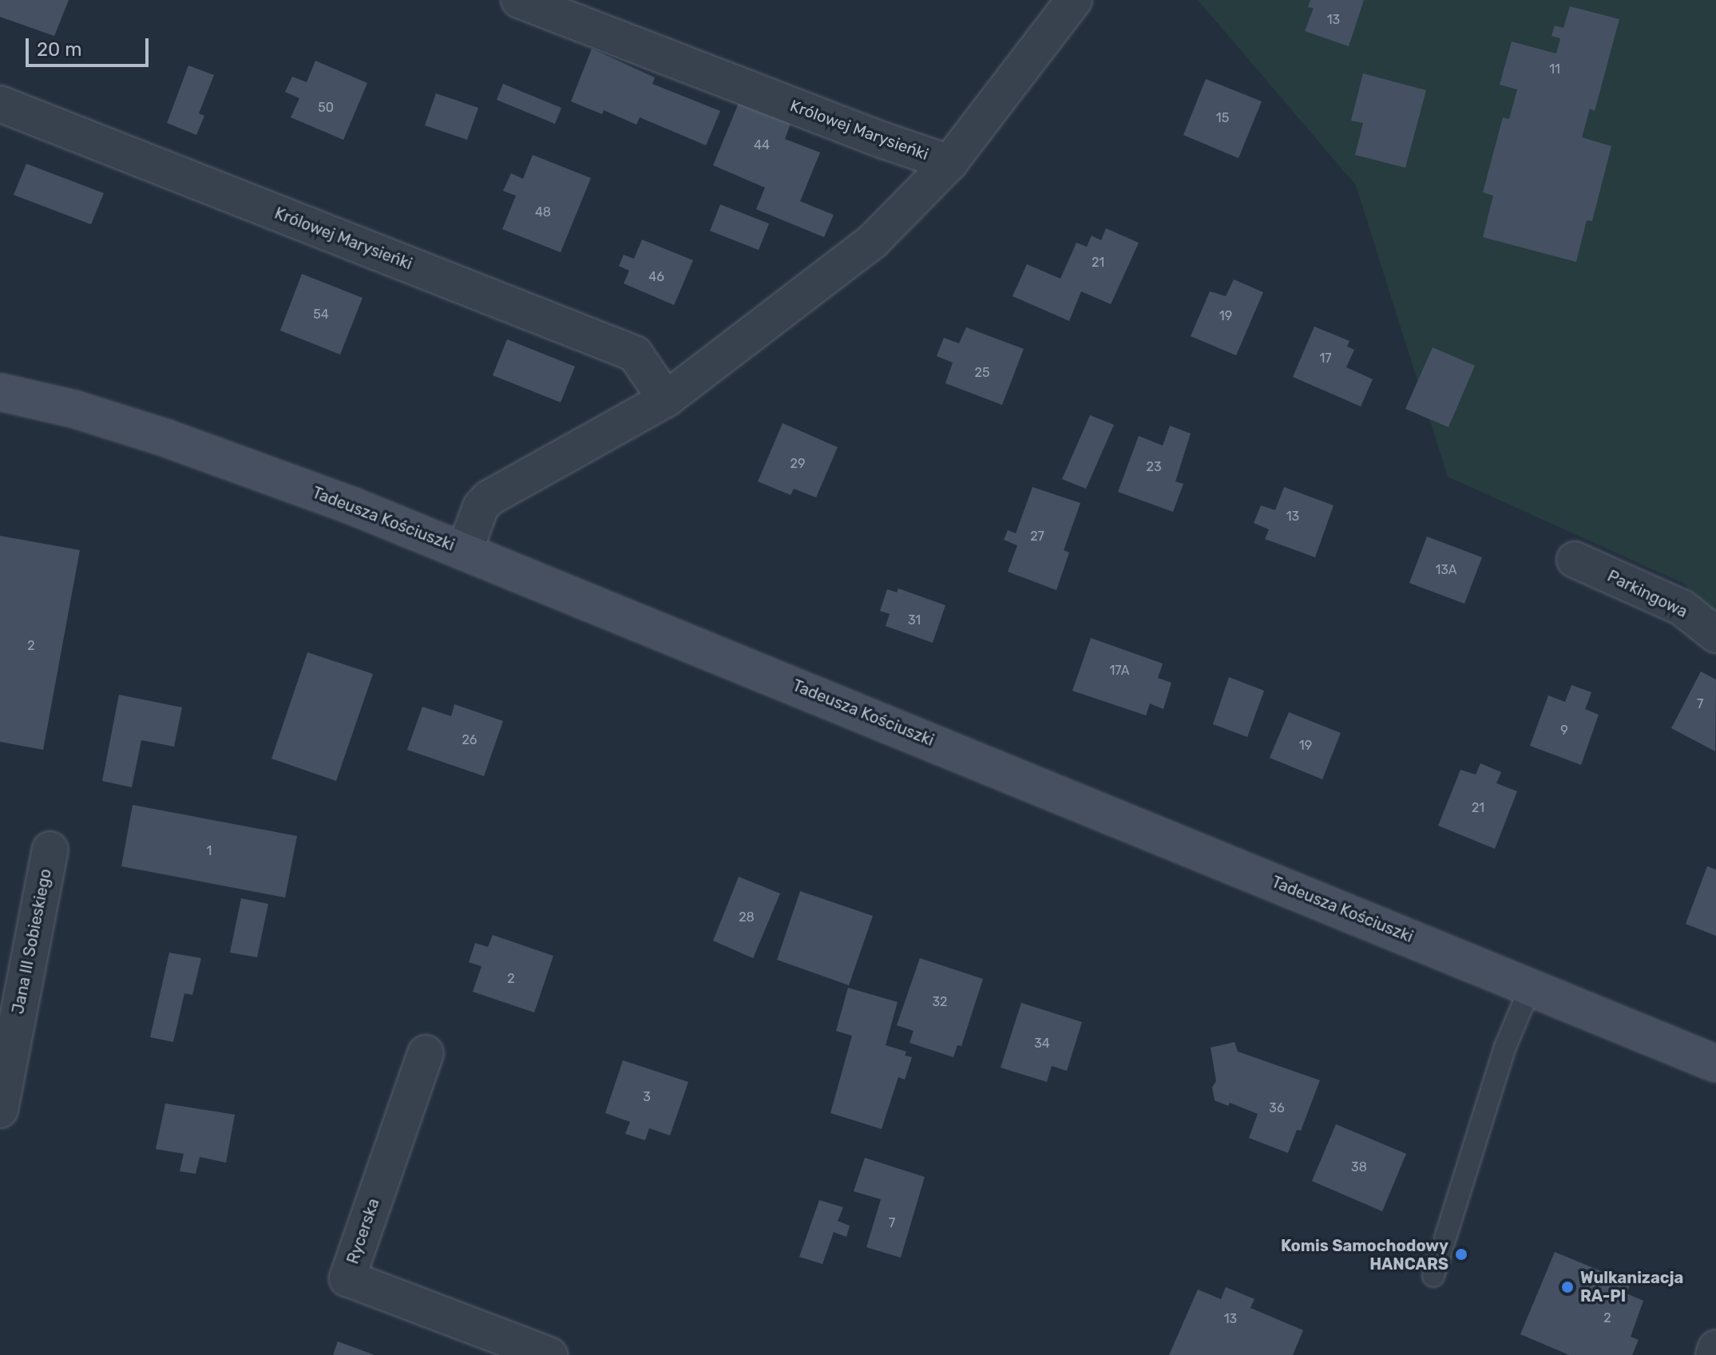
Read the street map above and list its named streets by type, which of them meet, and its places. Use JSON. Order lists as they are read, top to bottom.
{
  "streets": {
    "main road": ["Tadeusza Kościuszki"],
    "street": [
      "Królowej Marysieńki",
      "Parkingowa",
      "Jana III Sobieskiego",
      "Rycerska"
    ]
  },
  "crossings": [
    ["Królowej Marysieńki", "Tadeusza Kościuszki"]
  ],
  "places": ["Komis Samochodowy HANCARS", "Wulkanizacja RA-PI"],
  "house_numbers": [
    "13",
    "11",
    "50",
    "15",
    "44",
    "48",
    "21",
    "46",
    "54",
    "19",
    "17",
    "25",
    "29",
    "23",
    "13",
    "27",
    "13A",
    "31",
    "2",
    "17A",
    "7",
    "9",
    "26",
    "19",
    "21",
    "1",
    "28",
    "2",
    "32",
    "34",
    "3",
    "36",
    "38",
    "7",
    "2",
    "13"
  ],
  "scale_bar": "20 m"
}
